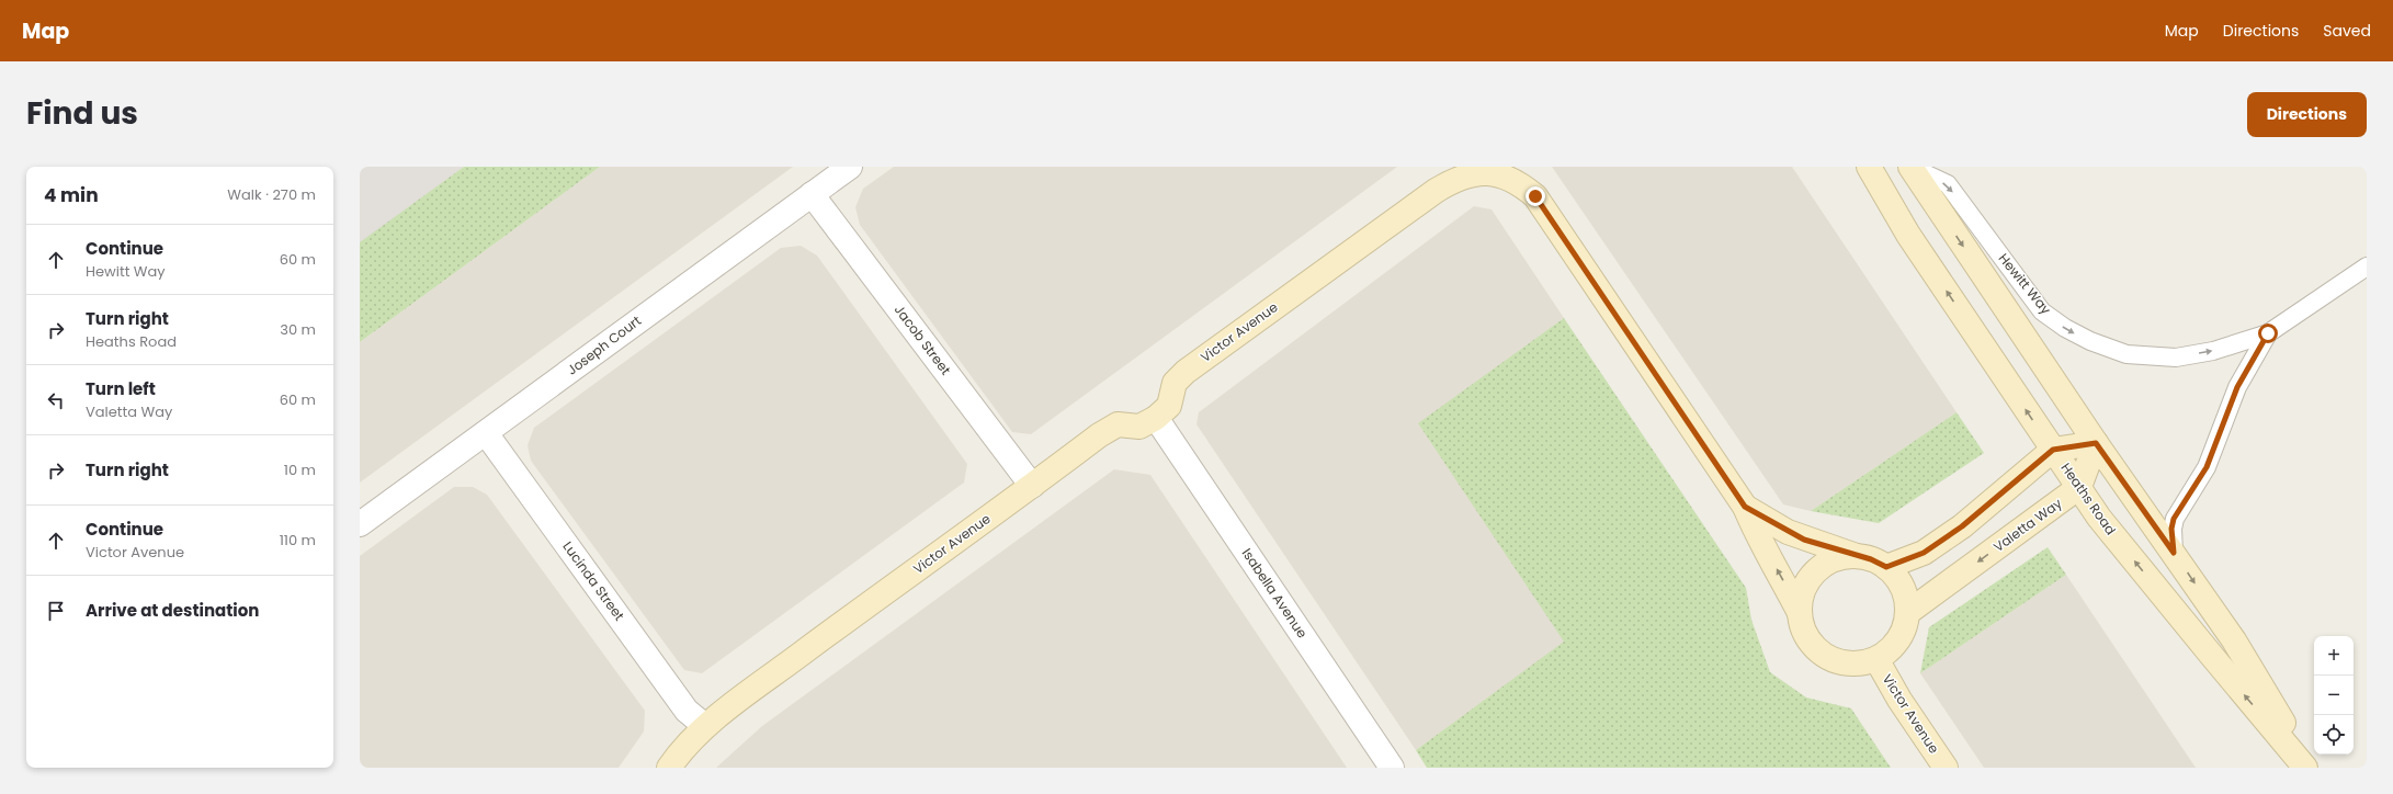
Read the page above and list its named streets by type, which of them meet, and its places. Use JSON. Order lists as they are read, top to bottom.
{
  "streets": {
    "street": [
      "Victor Avenue",
      "Jacob Street",
      "Joseph Court",
      "Heaths Road",
      "Valetta Way",
      "Lucinda Street",
      "Isabella Avenue"
    ],
    "lane": ["Hewitt Way"]
  },
  "crossings": [
    ["Victor Avenue", "Jacob Street"],
    ["Victor Avenue", "Valetta Way"],
    ["Victor Avenue", "Lucinda Street"],
    ["Victor Avenue", "Isabella Avenue"],
    ["Jacob Street", "Joseph Court"],
    ["Joseph Court", "Lucinda Street"],
    ["Heaths Road", "Valetta Way"]
  ],
  "one_way": ["Hewitt Way"],
  "page": {
    "header": "Map",
    "nav": ["Map", "Directions", "Saved"],
    "title": "Find us",
    "buttons": "Directions",
    "heading": ["4 min", "Walk · 270 m"],
    "list": [
      ["Continue", "Hewitt Way", "60 m"],
      ["Turn right", "Heaths Road", "30 m"],
      ["Turn left", "Valetta Way", "60 m"],
      ["Turn right", "10 m"],
      ["Continue", "Victor Avenue", "110 m"],
      "Arrive at destination"
    ],
    "map_buttons": ["+", "−"]
  }
}
